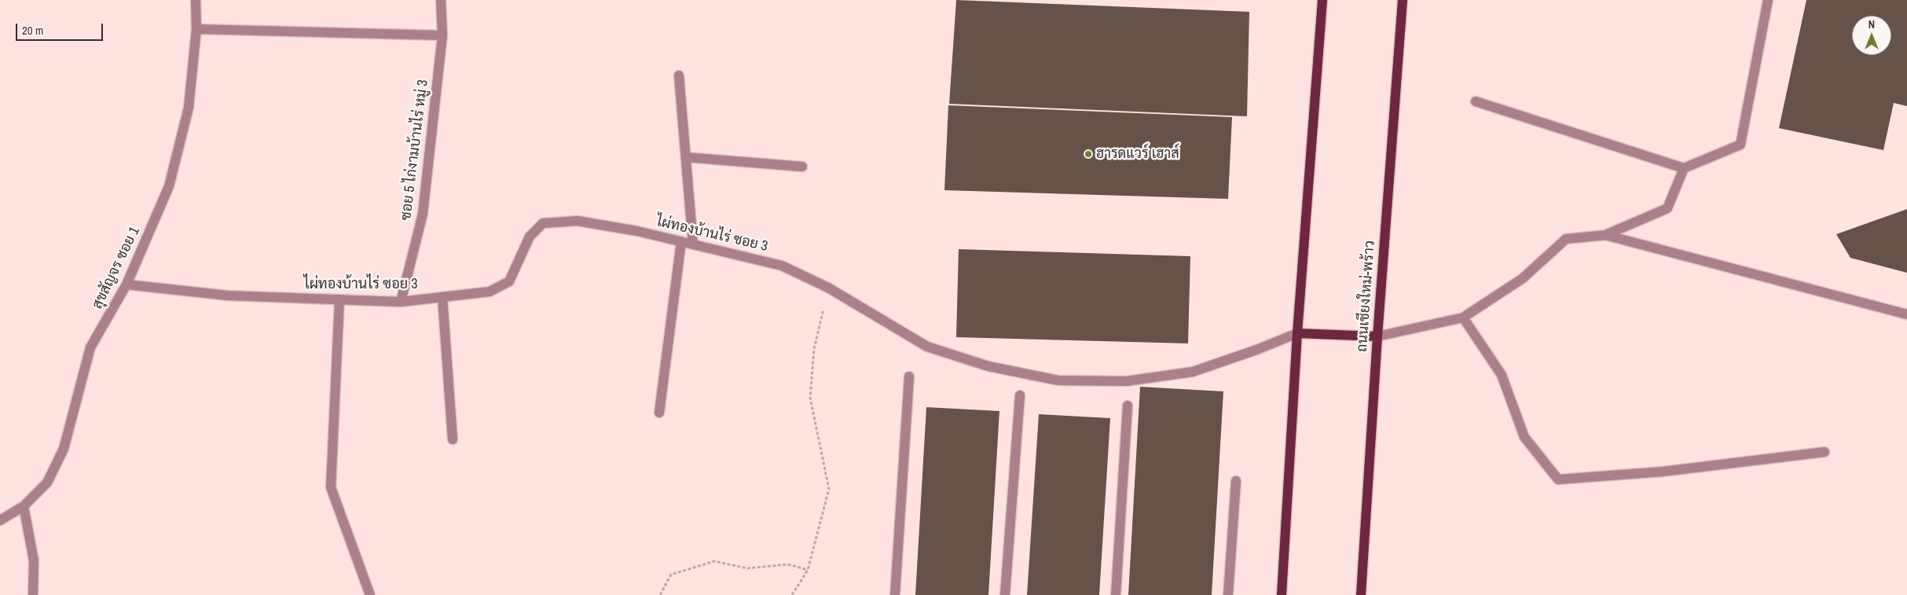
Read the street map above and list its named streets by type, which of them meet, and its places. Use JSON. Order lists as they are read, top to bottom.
{
  "streets": {
    "main road": ["ถนนเชียงใหม่-พร้าว"],
    "street": ["ซอย 5 ไก่งามบ้านไร่ หมู่ 3", "ไผ่ทองบ้านไร่ ซอย 3", "สุขสัญจร ซอย 1"]
  },
  "crossings": [
    ["ซอย 5 ไก่งามบ้านไร่ หมู่ 3", "ไผ่ทองบ้านไร่ ซอย 3"],
    ["ไผ่ทองบ้านไร่ ซอย 3", "สุขสัญจร ซอย 1"]
  ],
  "places": ["ฮารดแวร์ เฮาส์"],
  "scale_bar": "20 m",
  "north": "top"
}
